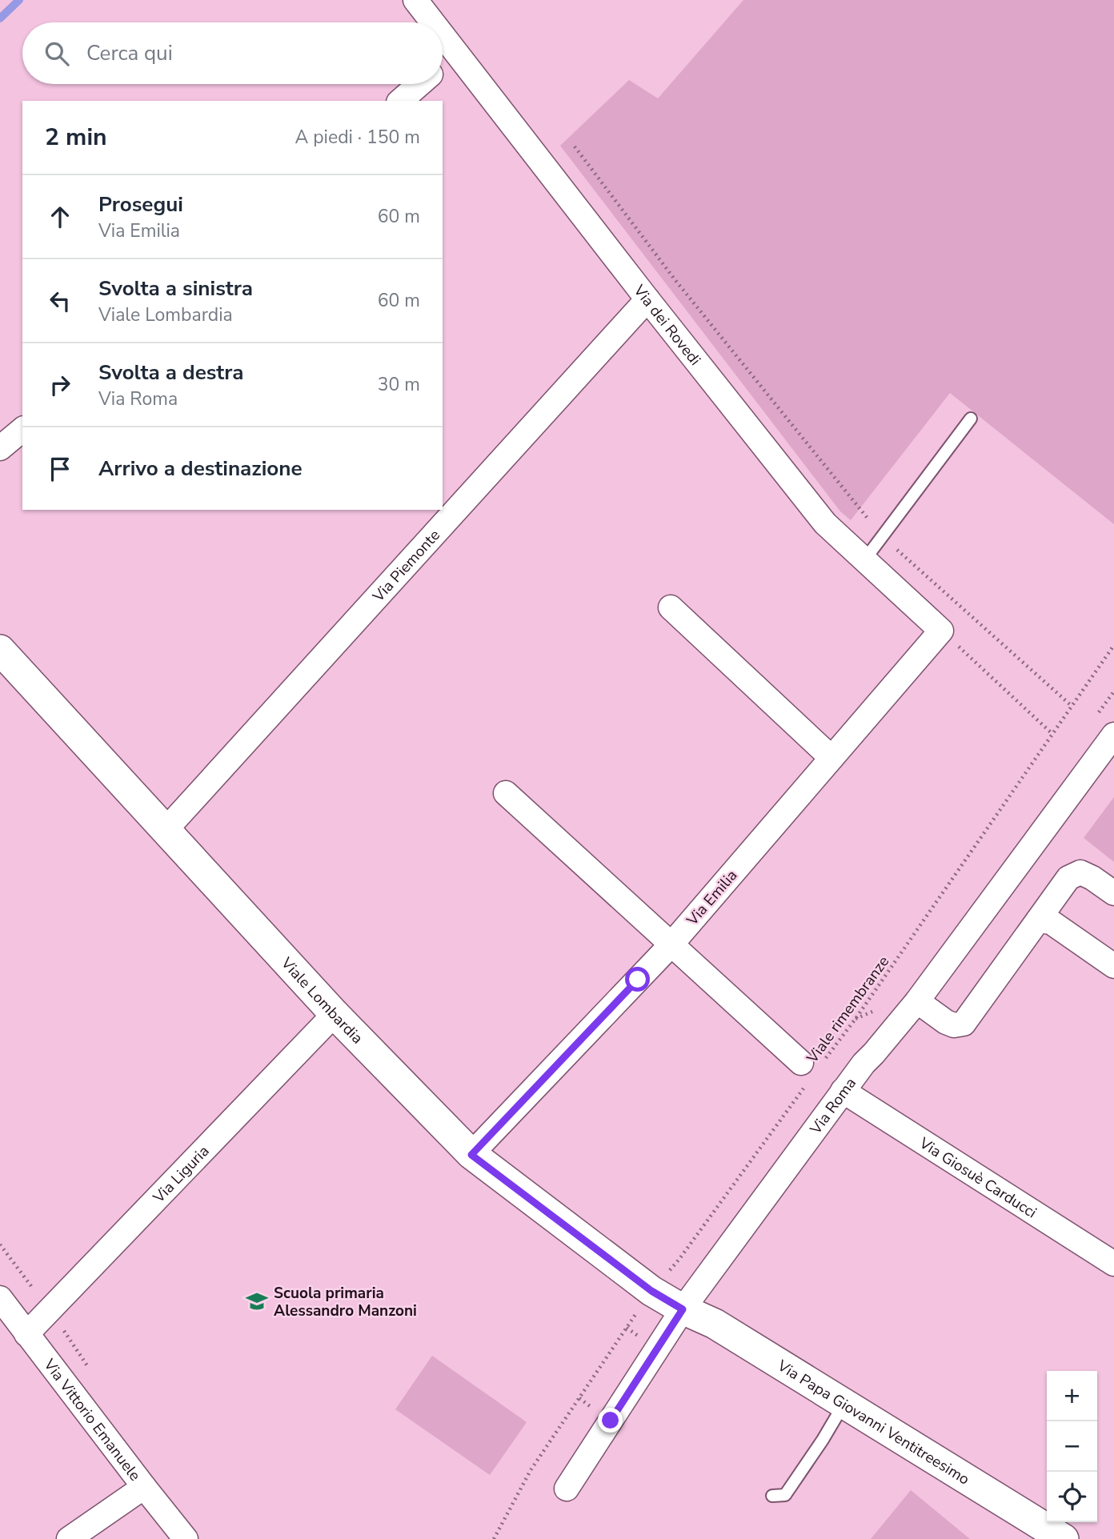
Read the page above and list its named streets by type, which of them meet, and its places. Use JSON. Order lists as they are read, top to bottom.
{
  "streets": {
    "street": [
      "Via dei Rovedi",
      "Via Piemonte",
      "Via Emilia",
      "Viale Lombardia",
      "Via Roma",
      "Via Liguria",
      "Via Giosuè Carducci",
      "Via Vittorio Emanuele",
      "Via Papa Giovanni Ventitreesimo"
    ],
    "path": ["Viale rimembranze"]
  },
  "crossings": [
    ["Via dei Rovedi", "Via Piemonte"],
    ["Via dei Rovedi", "Via Emilia"],
    ["Via Piemonte", "Viale Lombardia"],
    ["Via Emilia", "Viale Lombardia"],
    ["Viale Lombardia", "Viale rimembranze"],
    ["Viale Lombardia", "Via Roma"],
    ["Viale Lombardia", "Via Liguria"],
    ["Viale Lombardia", "Via Papa Giovanni Ventitreesimo"],
    ["Via Roma", "Via Giosuè Carducci"],
    ["Via Roma", "Via Papa Giovanni Ventitreesimo"],
    ["Via Liguria", "Via Vittorio Emanuele"]
  ],
  "places": {
    "school or university": ["Scuola primaria Alessandro Manzoni"]
  },
  "page": {
    "search": "Cerca qui",
    "heading": ["2 min", "A piedi · 150 m"],
    "list": [
      ["Prosegui", "Via Emilia", "60 m"],
      ["Svolta a sinistra", "Viale Lombardia", "60 m"],
      ["Svolta a destra", "Via Roma", "30 m"],
      "Arrivo a destinazione"
    ],
    "map_buttons": ["+", "−"]
  }
}
